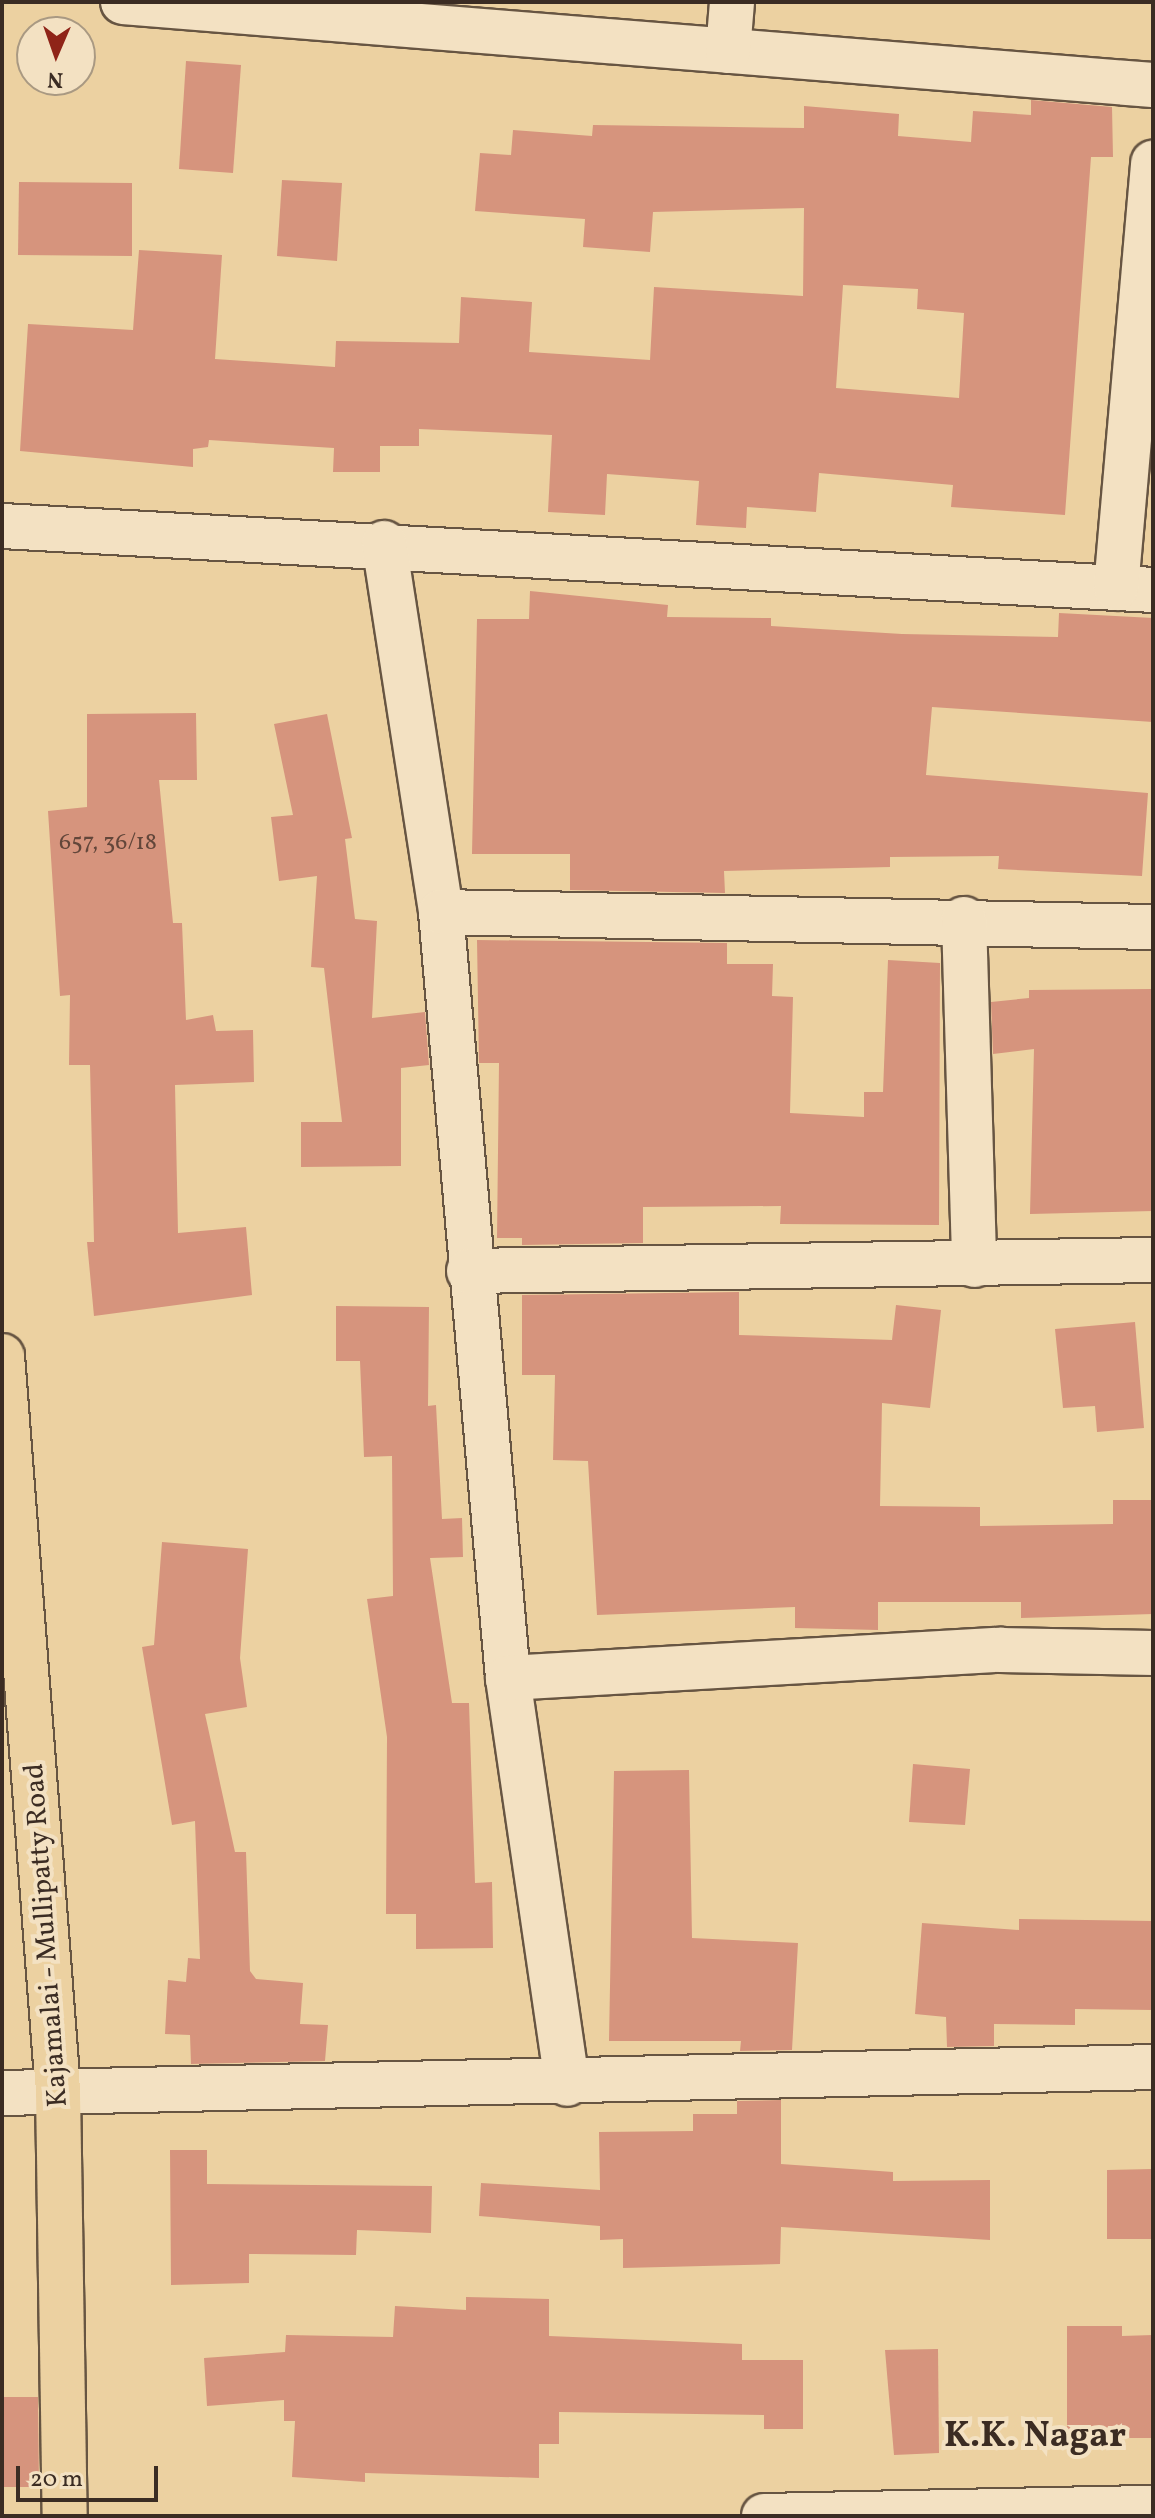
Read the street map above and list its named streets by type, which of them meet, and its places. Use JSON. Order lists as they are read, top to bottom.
{
  "streets": {
    "main road": ["Kajamalai - Mullipatty Road"]
  },
  "districts": ["K.K. Nagar"],
  "house_numbers": ["657, 36/18"],
  "scale_bar": "20 m",
  "north": "bottom"
}
